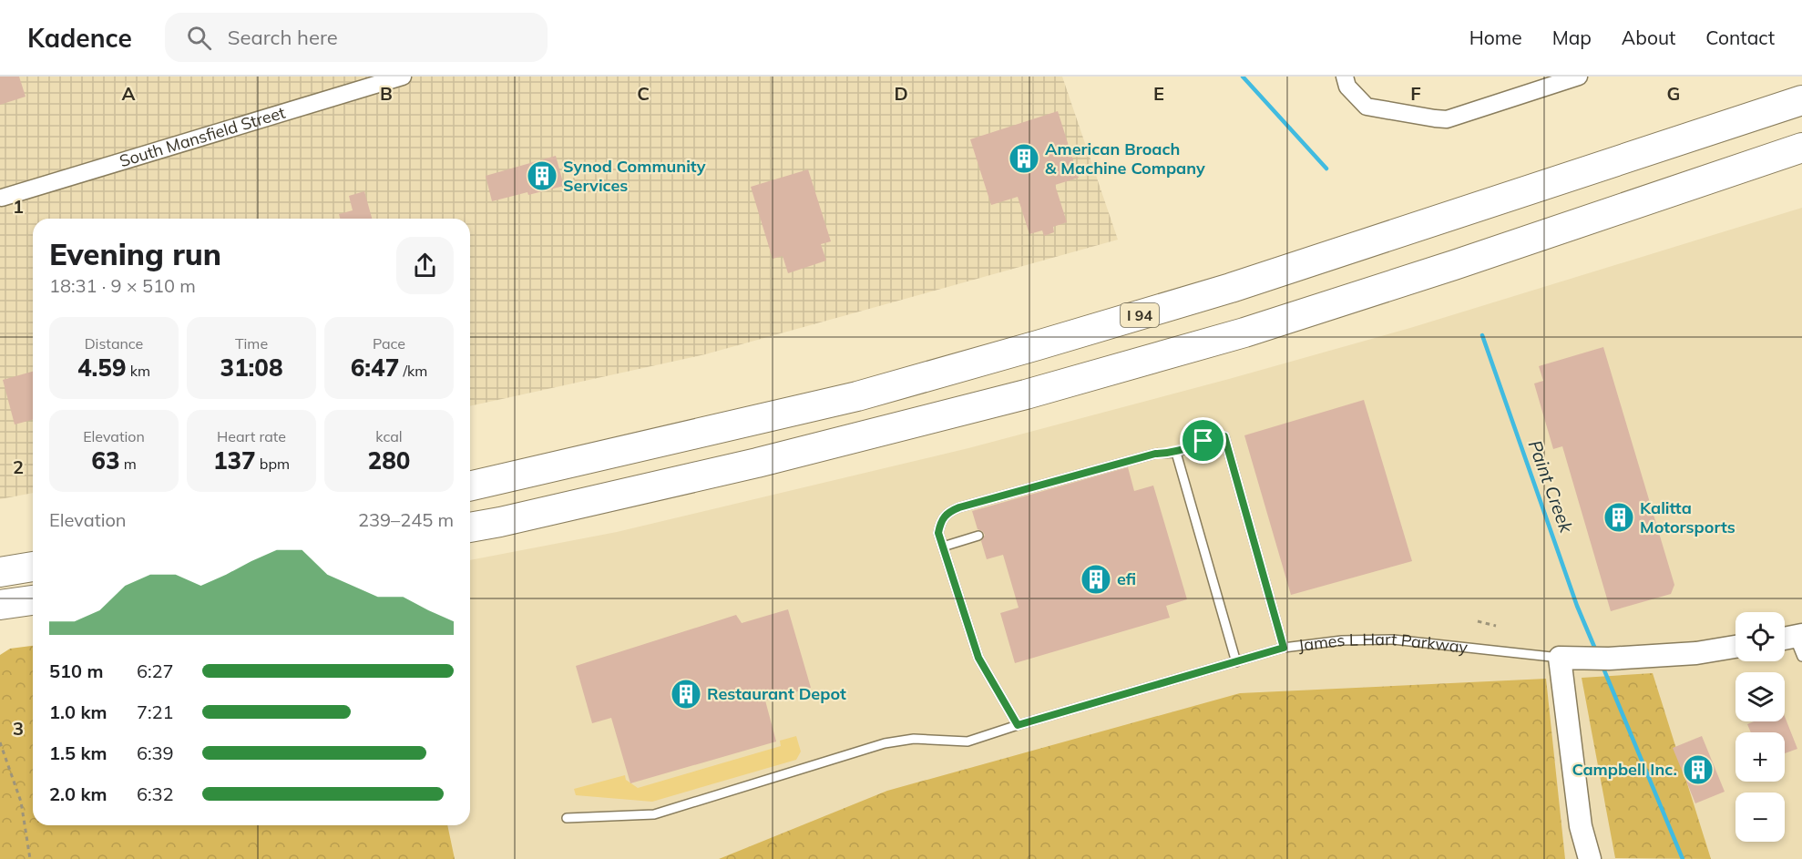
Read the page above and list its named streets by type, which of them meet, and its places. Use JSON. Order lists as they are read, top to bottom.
{
  "streets": {
    "highway": ["I 94"],
    "street": ["South Mansfield Street", "James L Hart Parkway"]
  },
  "water": ["Paint Creek"],
  "places": {
    "building": [
      "American Broach & Machine Company",
      "Synod Community Services",
      "Kalitta Motorsports",
      "efi",
      "Restaurant Depot",
      "Campbell Inc."
    ]
  },
  "page": {
    "header": "Kadence",
    "search": "Search here",
    "nav": [
      "Home",
      "Map",
      "About",
      "Contact"
    ],
    "heading": ["Evening run", "18:31 · 9 × 510 m"],
    "stats": [
      ["Distance", "4.59 km"],
      ["Time", "31:08"],
      ["Pace", "6:47 /km"],
      ["Elevation", "63 m"],
      ["Heart rate", "137 bpm"],
      ["kcal", "280"]
    ],
    "chart": ["Elevation", "239–245 m"],
    "map_buttons": ["+", "−"],
    "list": [
      {
        "name": "510 m",
        "note": "6:27"
      },
      {
        "name": "1.0 km",
        "note": "7:21"
      },
      {
        "name": "1.5 km",
        "note": "6:39"
      },
      {
        "name": "2.0 km",
        "note": "6:32"
      }
    ]
  },
  "grid": {
    "columns": [
      "A",
      "B",
      "C",
      "D",
      "E",
      "F",
      "G"
    ],
    "rows": ["1", "2", "3"]
  }
}
